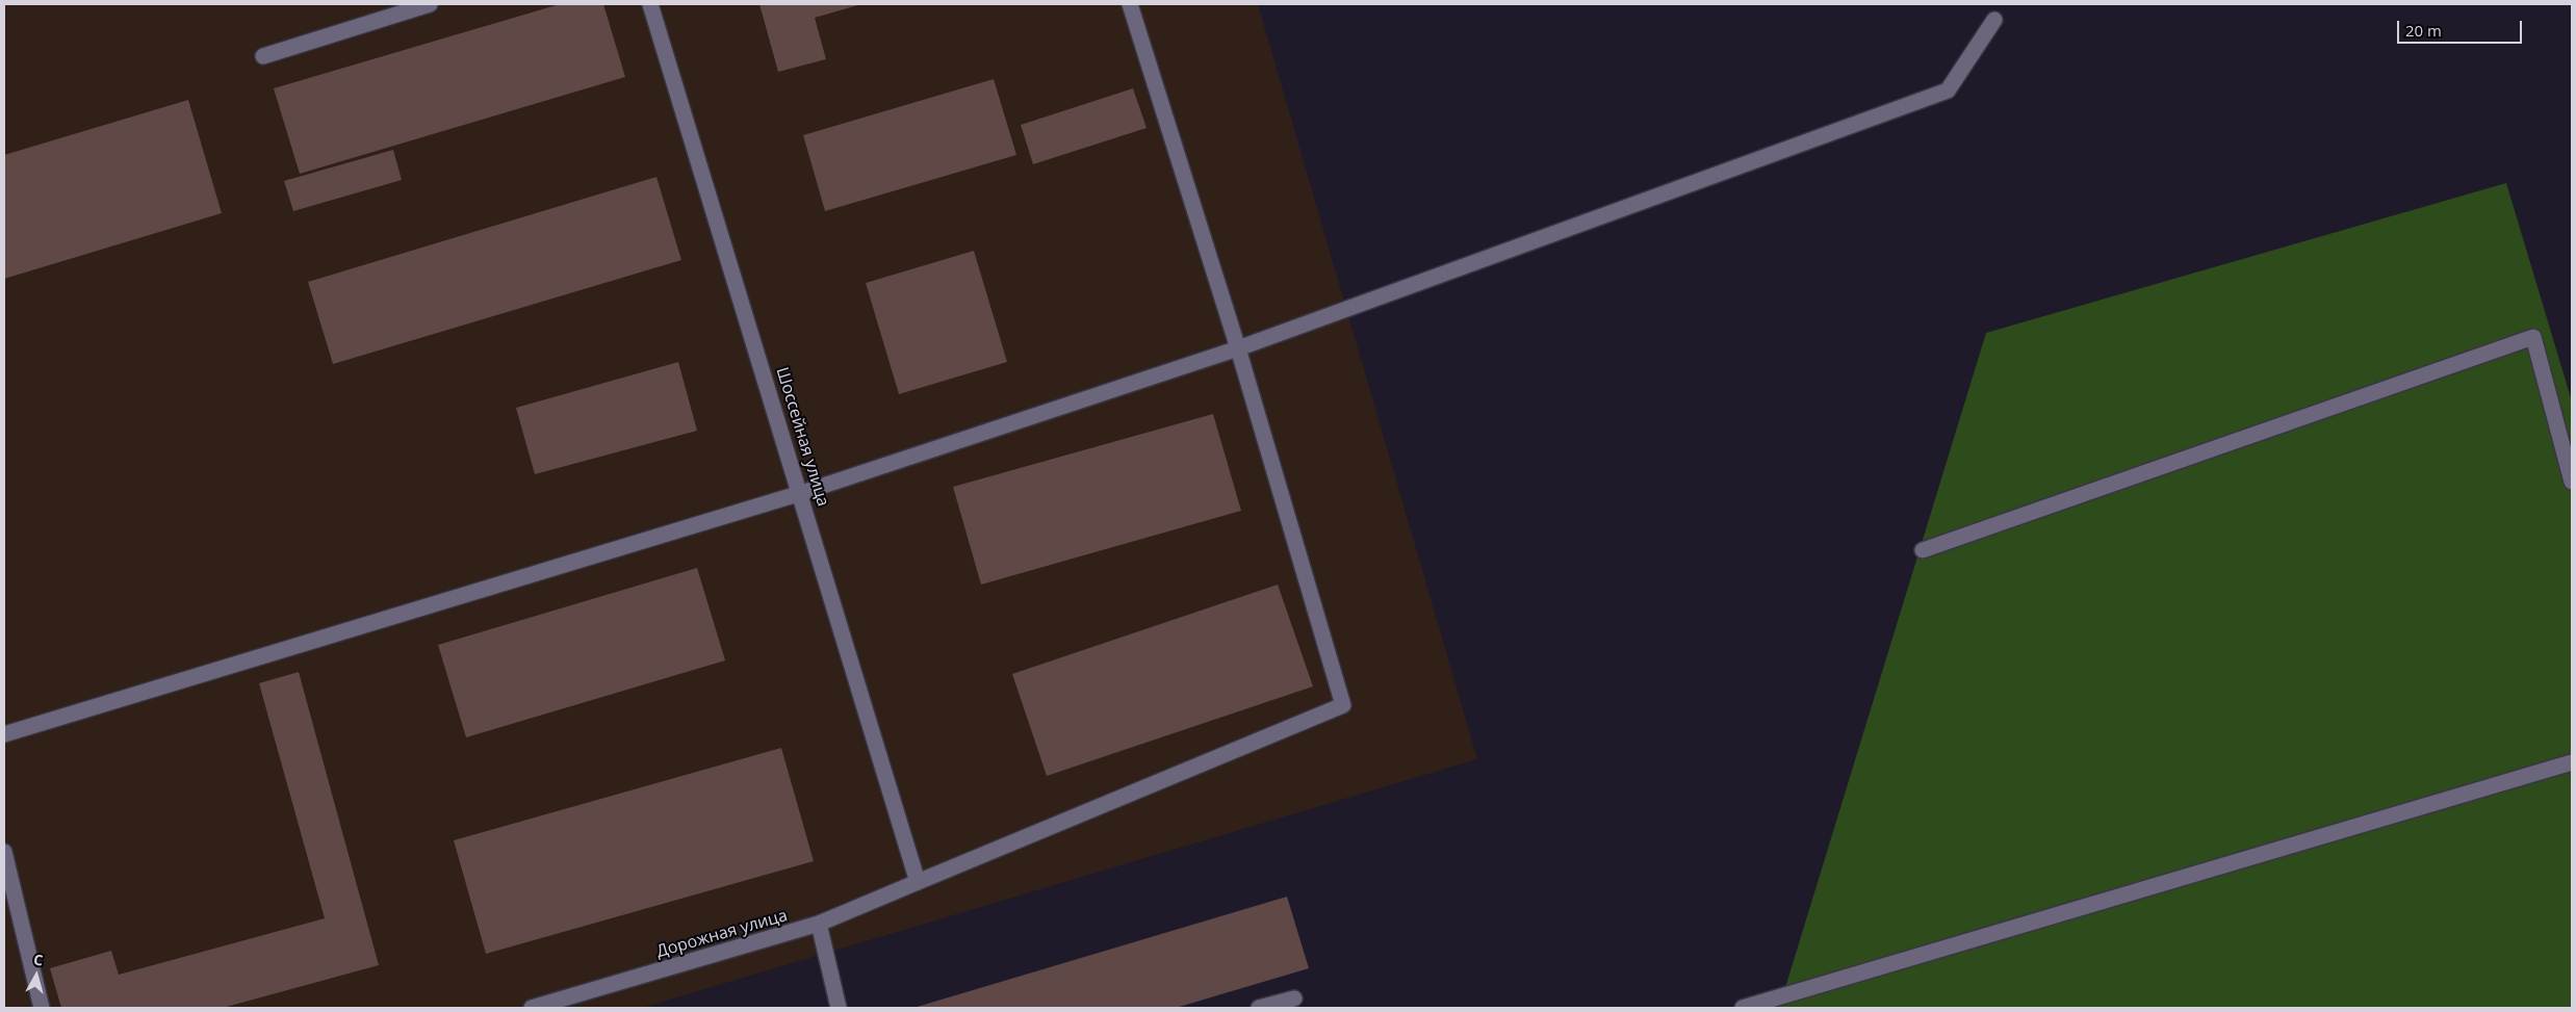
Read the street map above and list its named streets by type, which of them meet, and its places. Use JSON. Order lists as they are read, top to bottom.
{
  "streets": {
    "street": ["Шоссейная улица", "Дорожная улица"]
  },
  "crossings": [
    ["Шоссейная улица", "Дорожная улица"]
  ],
  "scale_bar": "20 m",
  "north": "top"
}
